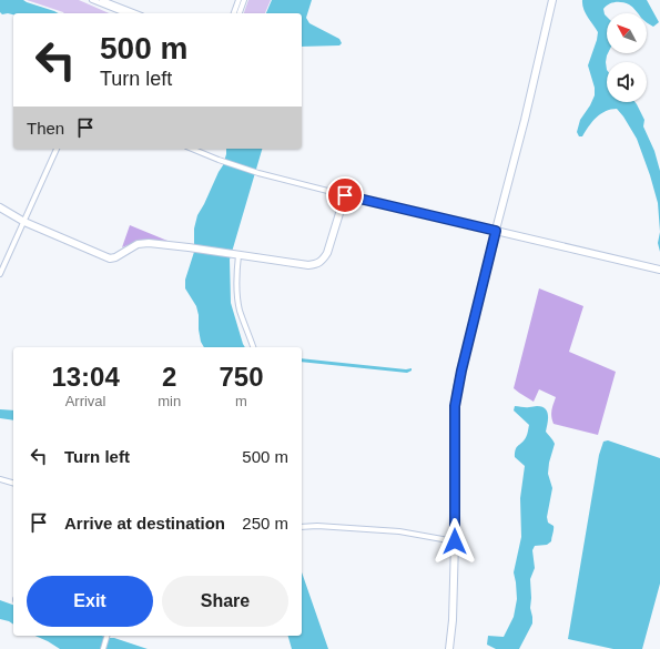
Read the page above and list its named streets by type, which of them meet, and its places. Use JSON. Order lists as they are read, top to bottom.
{
  "north": "top left",
  "page": {
    "turn": ["500 m", "Turn left"],
    "then": "Then",
    "eta": [
      "13:04",
      "Arrival",
      "2",
      "min",
      "750",
      "m"
    ],
    "list": [
      {
        "name": "Turn left",
        "value": "500 m"
      },
      {
        "name": "Arrive at destination",
        "value": "250 m"
      }
    ],
    "buttons": ["Exit", "Share"]
  }
}
